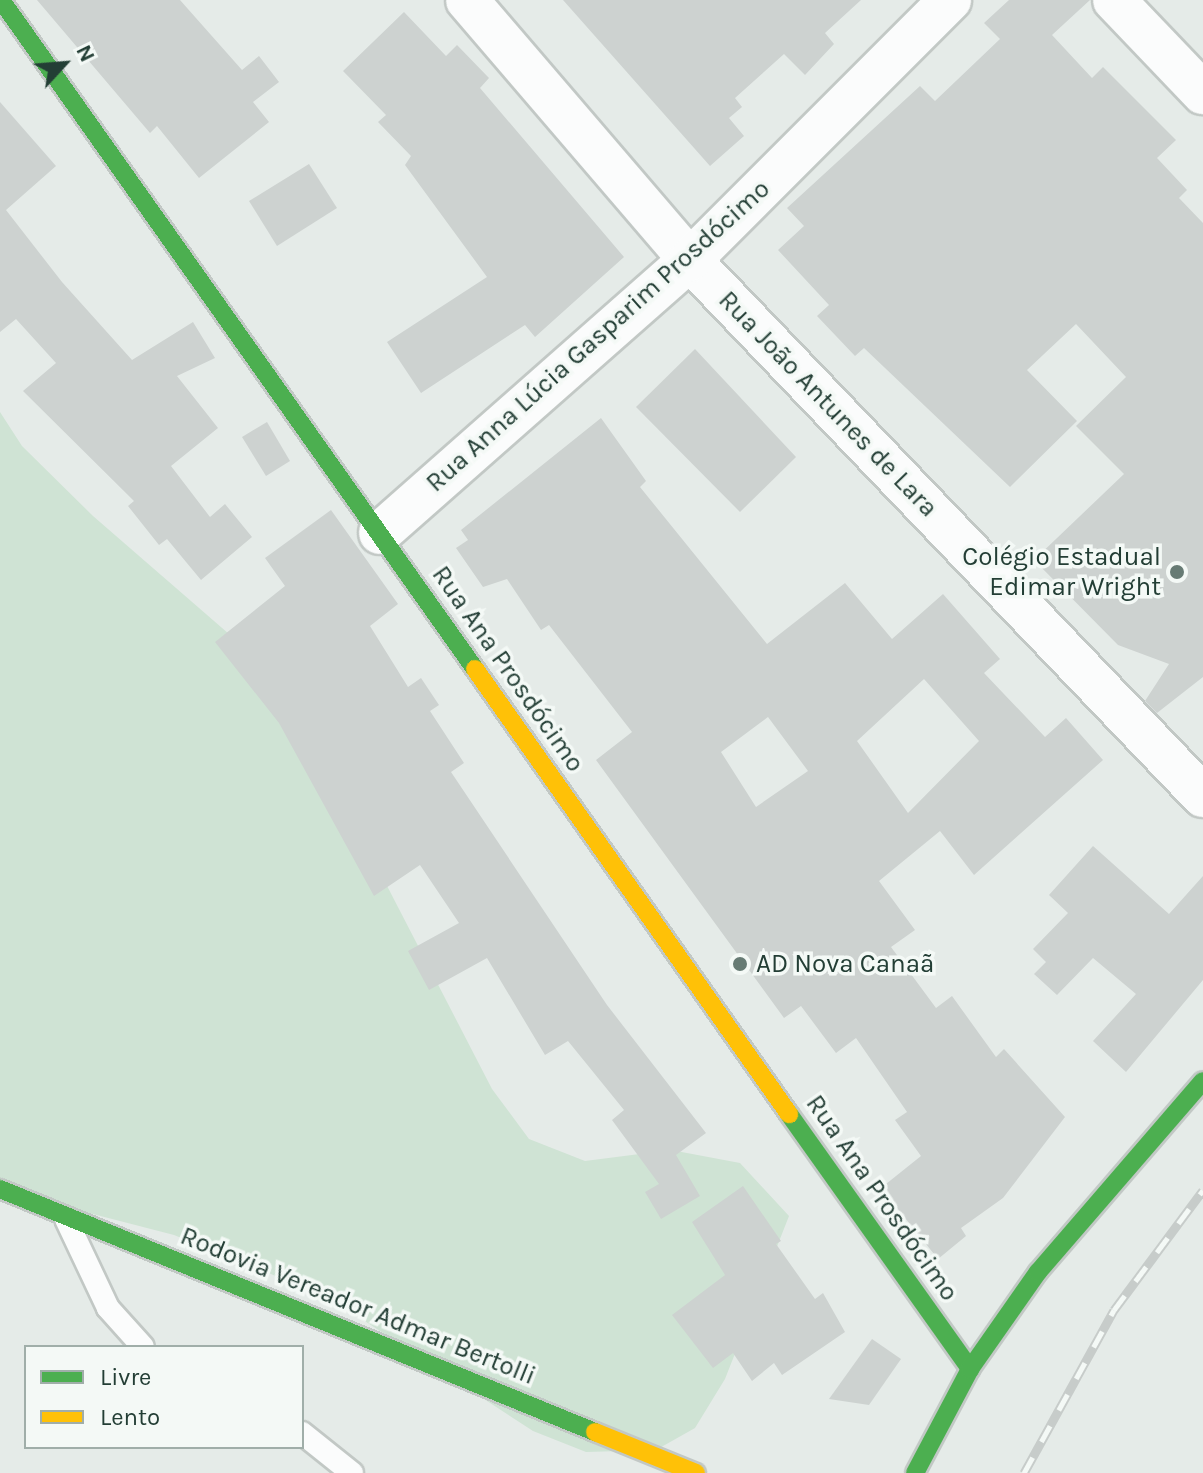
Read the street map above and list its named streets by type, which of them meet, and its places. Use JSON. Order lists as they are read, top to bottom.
{
  "streets": {
    "main road": ["Rua Ana Prosdócimo", "Rodovia Vereador Admar Bertolli"],
    "street": ["Rua Anna Lúcia Gasparim Prosdócimo", "Rua João Antunes de Lara"]
  },
  "crossings": [
    ["Rua Anna Lúcia Gasparim Prosdócimo", "Rua João Antunes de Lara"],
    ["Rua Anna Lúcia Gasparim Prosdócimo", "Rua Ana Prosdócimo"]
  ],
  "places": ["Colégio Estadual Edimar Wright", "AD Nova Canaã"],
  "legend": ["Livre", "Lento"],
  "north": "top right"
}
